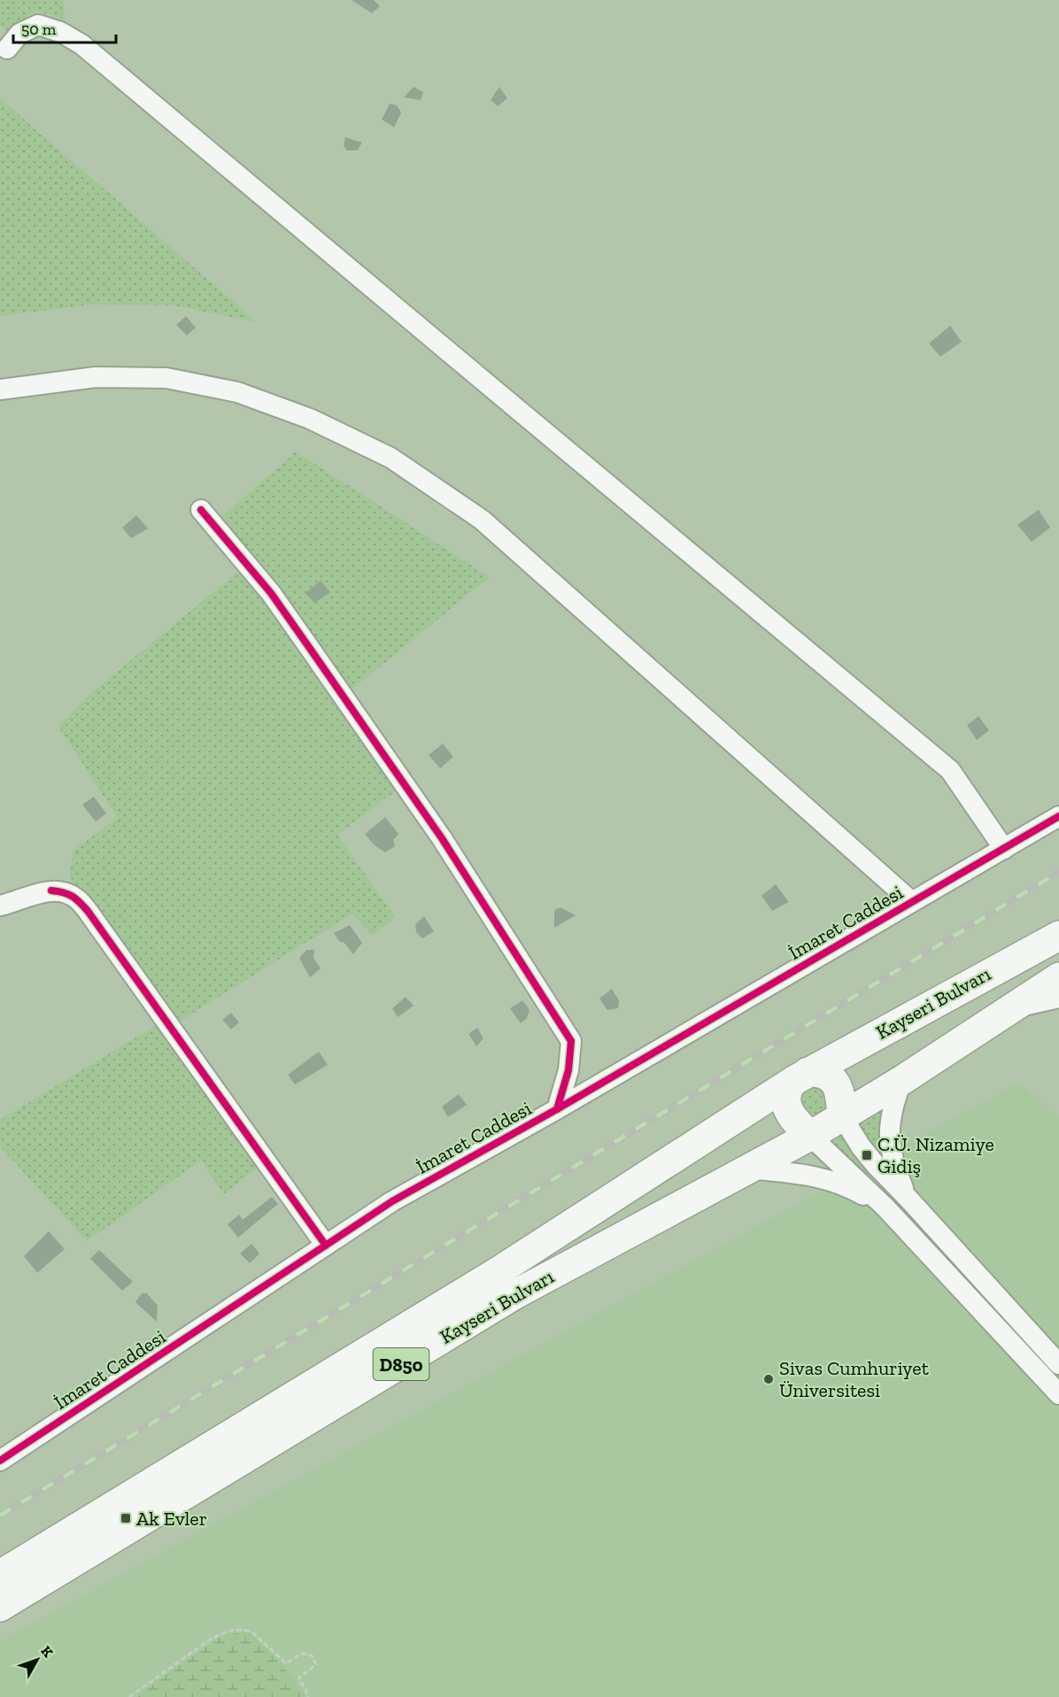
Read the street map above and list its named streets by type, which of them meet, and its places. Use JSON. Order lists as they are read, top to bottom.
{
  "streets": {
    "highway": ["Kayseri Bulvarı", "D850"],
    "street": ["İmaret Caddesi"]
  },
  "places": {
    "transit": ["C.Ü. Nizamiye Gidiş", "Ak Evler"],
    "other": ["Sivas Cumhuriyet Üniversitesi"]
  },
  "scale_bar": "50 m",
  "north": "top right"
}
